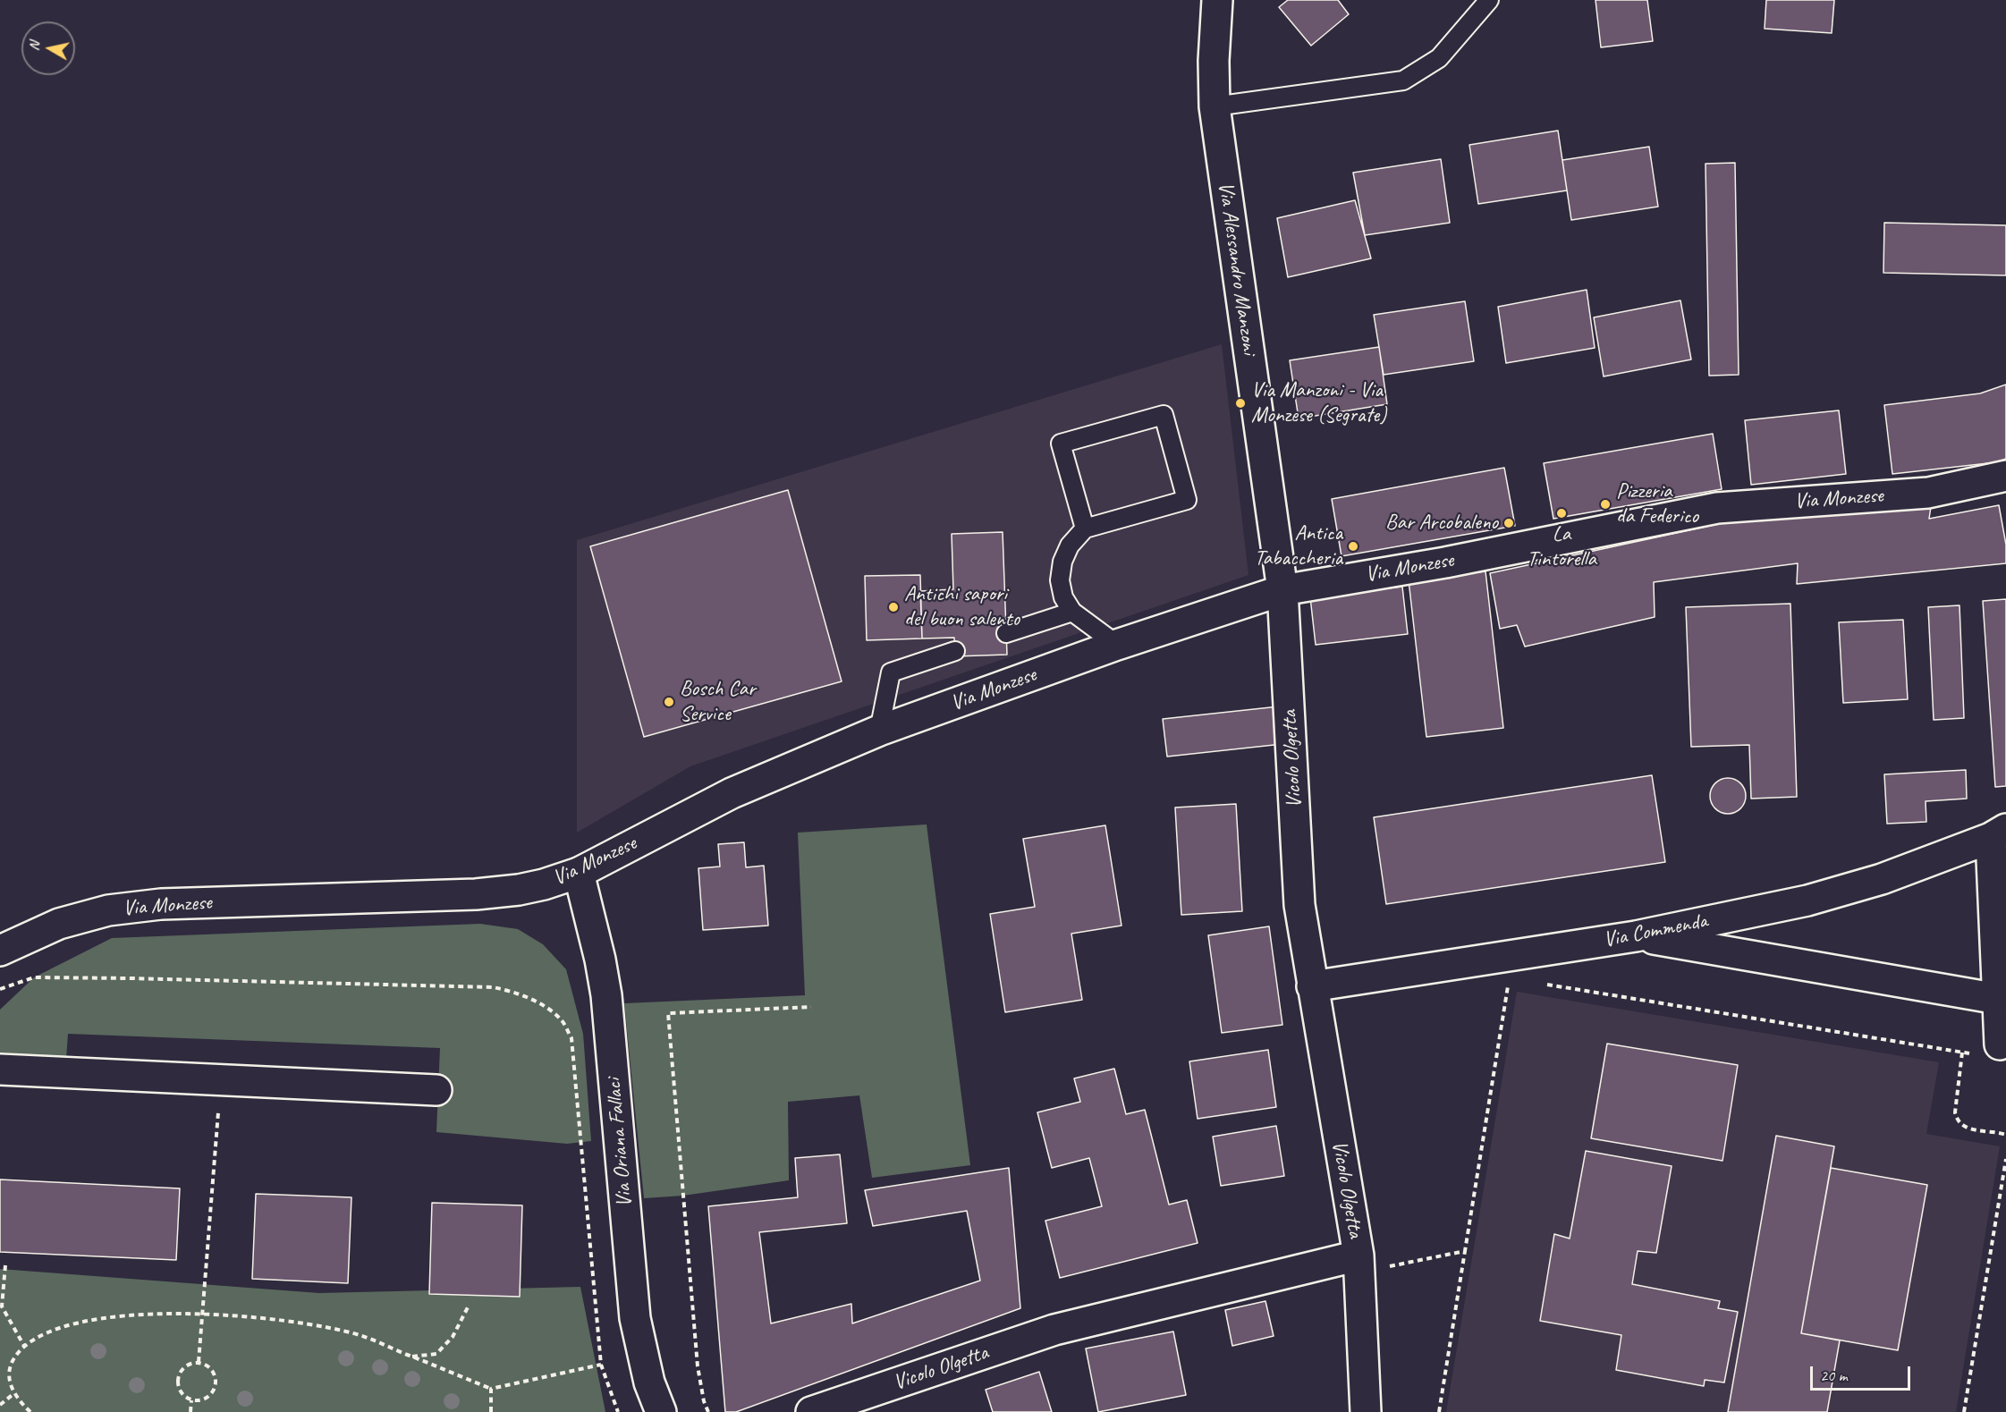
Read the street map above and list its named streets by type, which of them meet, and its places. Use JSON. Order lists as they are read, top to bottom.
{
  "streets": {
    "street": [
      "Via Alessandro Manzoni",
      "Via Monzese",
      "Vicolo Olgetta",
      "Via Commenda",
      "Via Oriana Fallaci"
    ]
  },
  "crossings": [
    ["Via Alessandro Manzoni", "Via Monzese"],
    ["Via Alessandro Manzoni", "Vicolo Olgetta"],
    ["Via Monzese", "Vicolo Olgetta"],
    ["Via Monzese", "Via Oriana Fallaci"],
    ["Vicolo Olgetta", "Via Commenda"]
  ],
  "places": [
    "Via Manzoni - Via Monzese (Segrate)",
    "Pizzeria da Federico",
    "La Tintorella",
    "Bar Arcobaleno",
    "Antica Tabaccheria",
    "Antichi sapori del buon salento",
    "Bosch Car Service"
  ],
  "scale_bar": "20 m",
  "north": "left"
}
